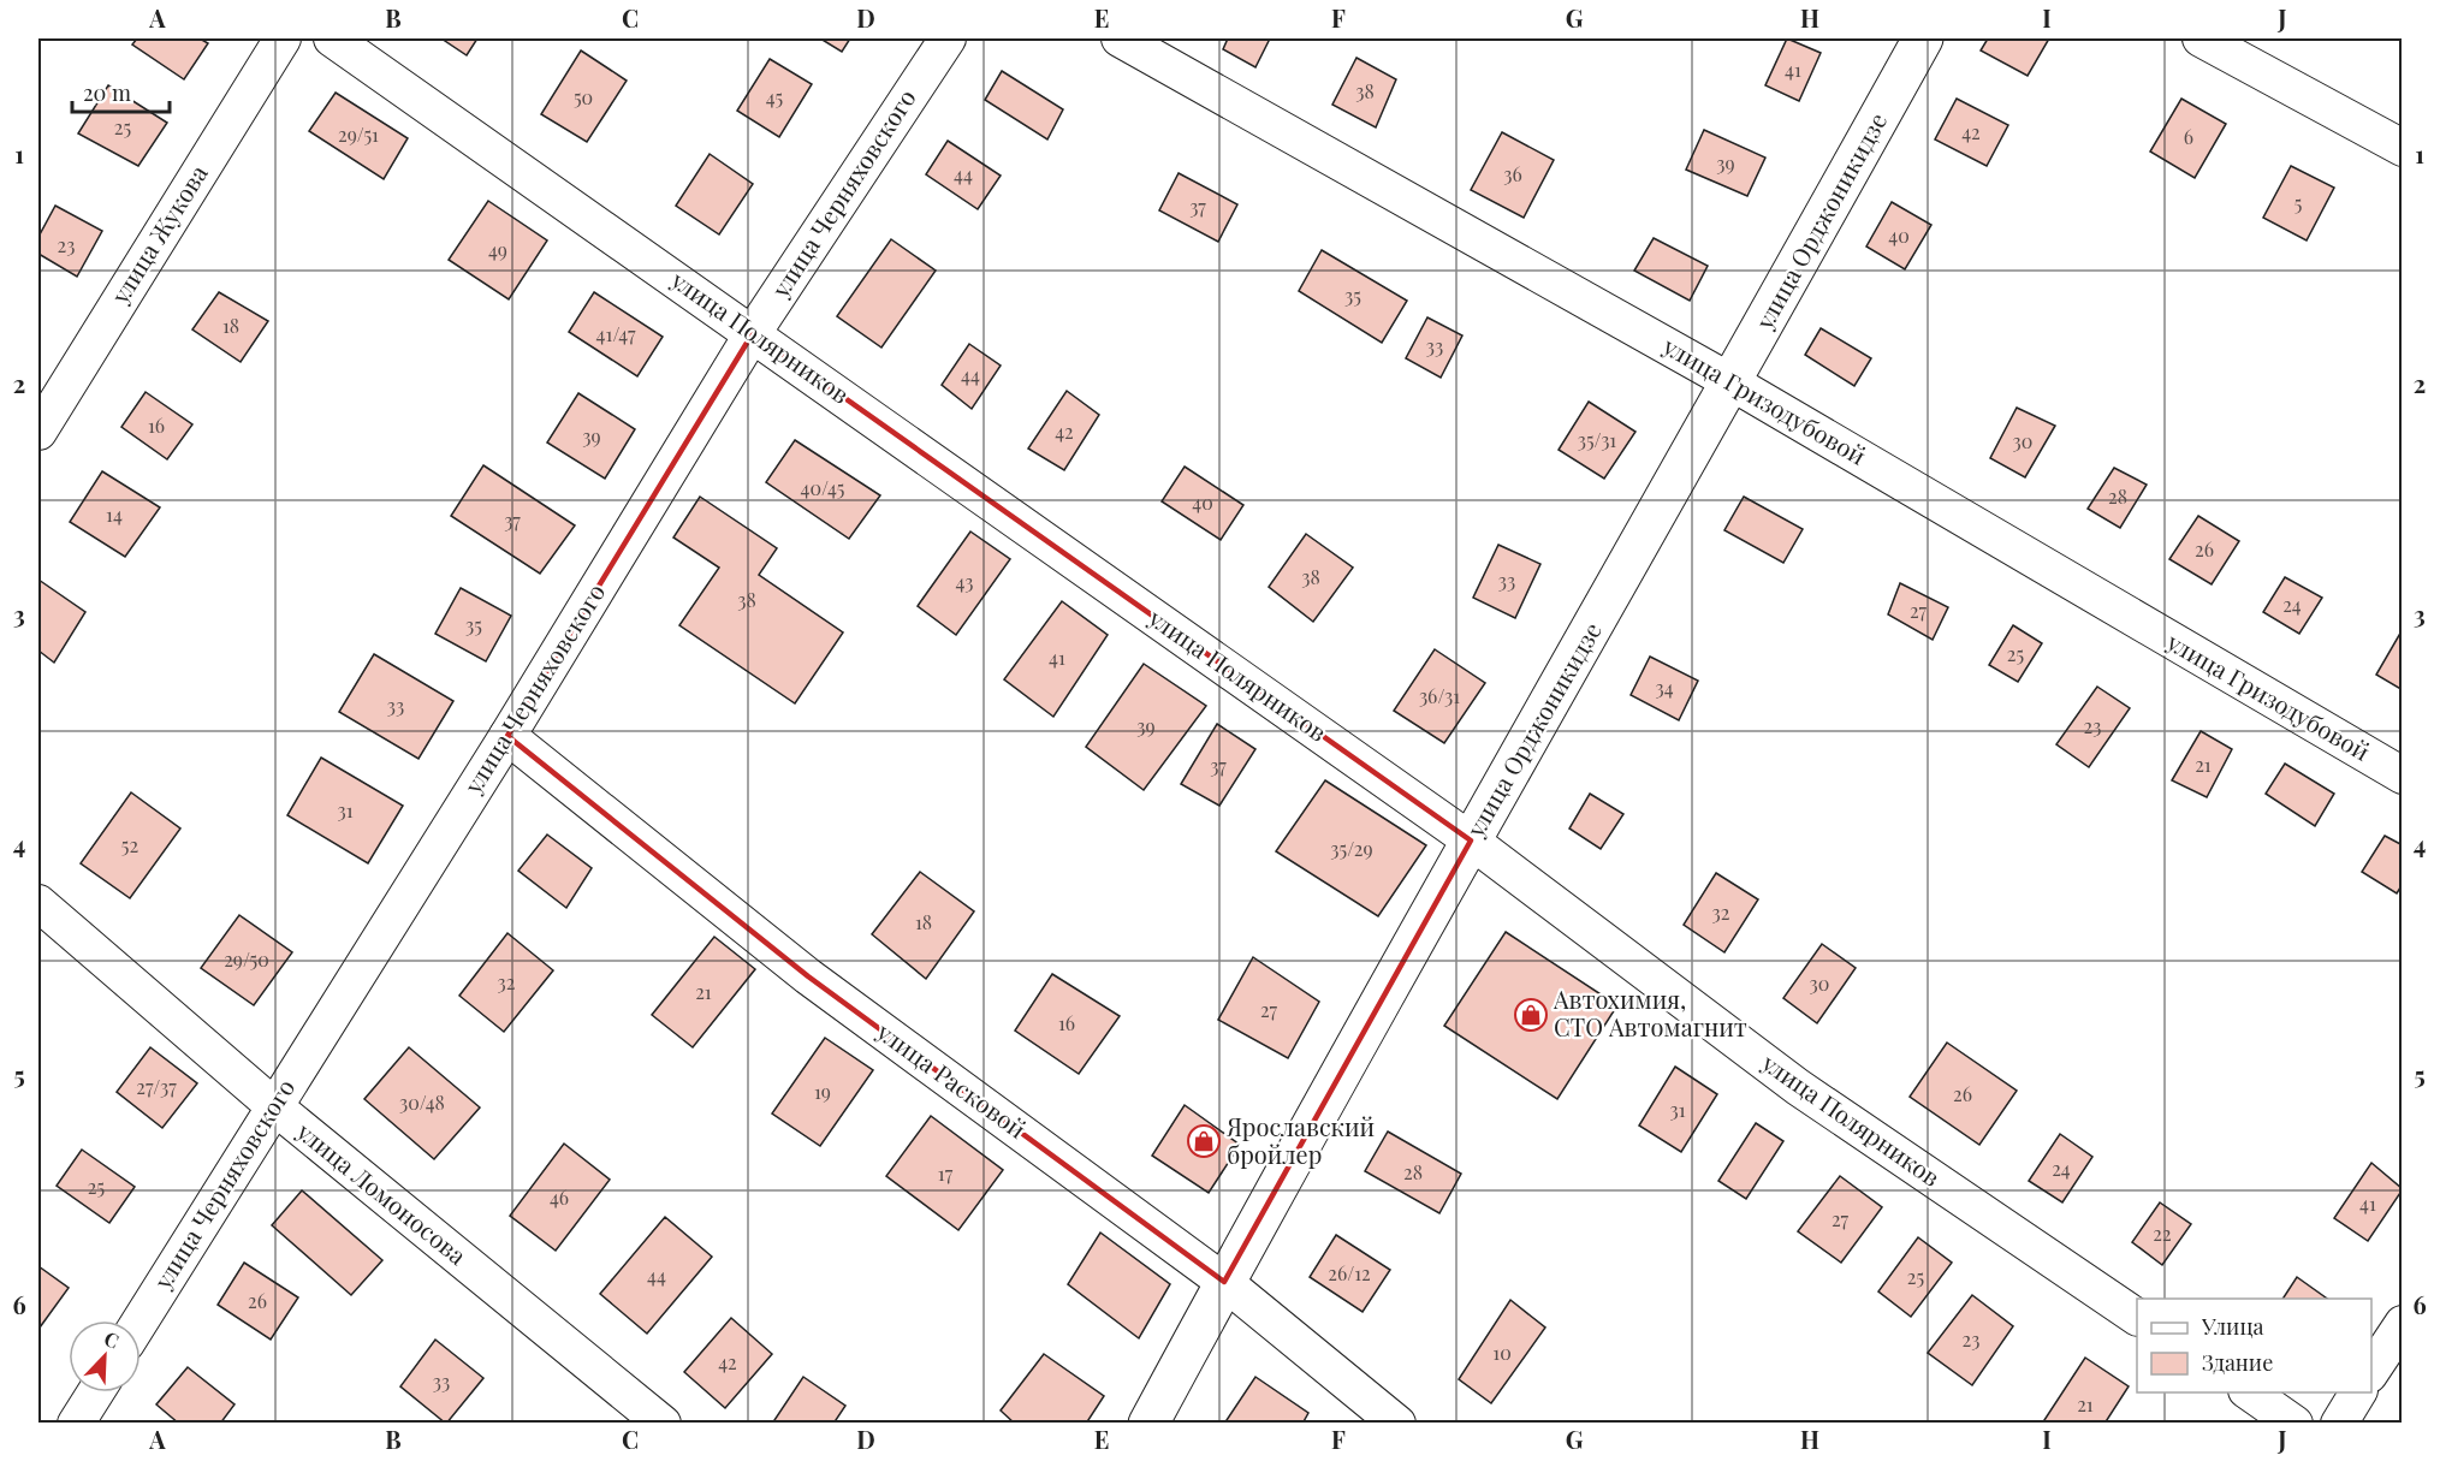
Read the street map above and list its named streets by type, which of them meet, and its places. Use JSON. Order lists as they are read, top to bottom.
{
  "streets": {
    "main road": ["улица Орджоникидзе"],
    "street": [
      "улица Черняховского",
      "улица Жукова",
      "улица Полярников",
      "улица Гризодубовой",
      "улица Расковой",
      "улица Ломоносова"
    ]
  },
  "crossings": [
    ["улица Черняховского", "улица Полярников"],
    ["улица Черняховского", "улица Расковой"],
    ["улица Черняховского", "улица Ломоносова"],
    ["улица Орджоникидзе", "улица Полярников"],
    ["улица Орджоникидзе", "улица Гризодубовой"],
    ["улица Орджоникидзе", "улица Расковой"]
  ],
  "places": {
    "shop": ["Автохимия, СТО Автомагнит", "Ярославский бройлер"]
  },
  "house_numbers": [
    "41",
    "38",
    "50",
    "45",
    "25",
    "42",
    "29/51",
    "6",
    "39",
    "44",
    "36",
    "5",
    "37",
    "40",
    "23",
    "49",
    "35",
    "18",
    "41/47",
    "33",
    "44",
    "16",
    "42",
    "39",
    "35/31",
    "30",
    "40/45",
    "28",
    "40",
    "14",
    "37",
    "26",
    "38",
    "33",
    "43",
    "38",
    "24",
    "27",
    "35",
    "25",
    "41",
    "34",
    "36/31",
    "33",
    "39",
    "23",
    "21",
    "37",
    "31",
    "52",
    "35/29",
    "32",
    "18",
    "29/50",
    "32",
    "30",
    "21",
    "27",
    "16",
    "27/37",
    "19",
    "26",
    "30/48",
    "31",
    "24",
    "28",
    "17",
    "25",
    "46",
    "41",
    "27",
    "22",
    "26/12",
    "44",
    "25",
    "26",
    "23",
    "10",
    "42",
    "33",
    "21"
  ],
  "legend": ["Улица", "Здание"],
  "scale_bar": "20 m",
  "north": "top right",
  "grid": {
    "columns": [
      "A",
      "B",
      "C",
      "D",
      "E",
      "F",
      "G",
      "H",
      "I",
      "J"
    ],
    "rows": [
      "1",
      "2",
      "3",
      "4",
      "5",
      "6"
    ]
  }
}
